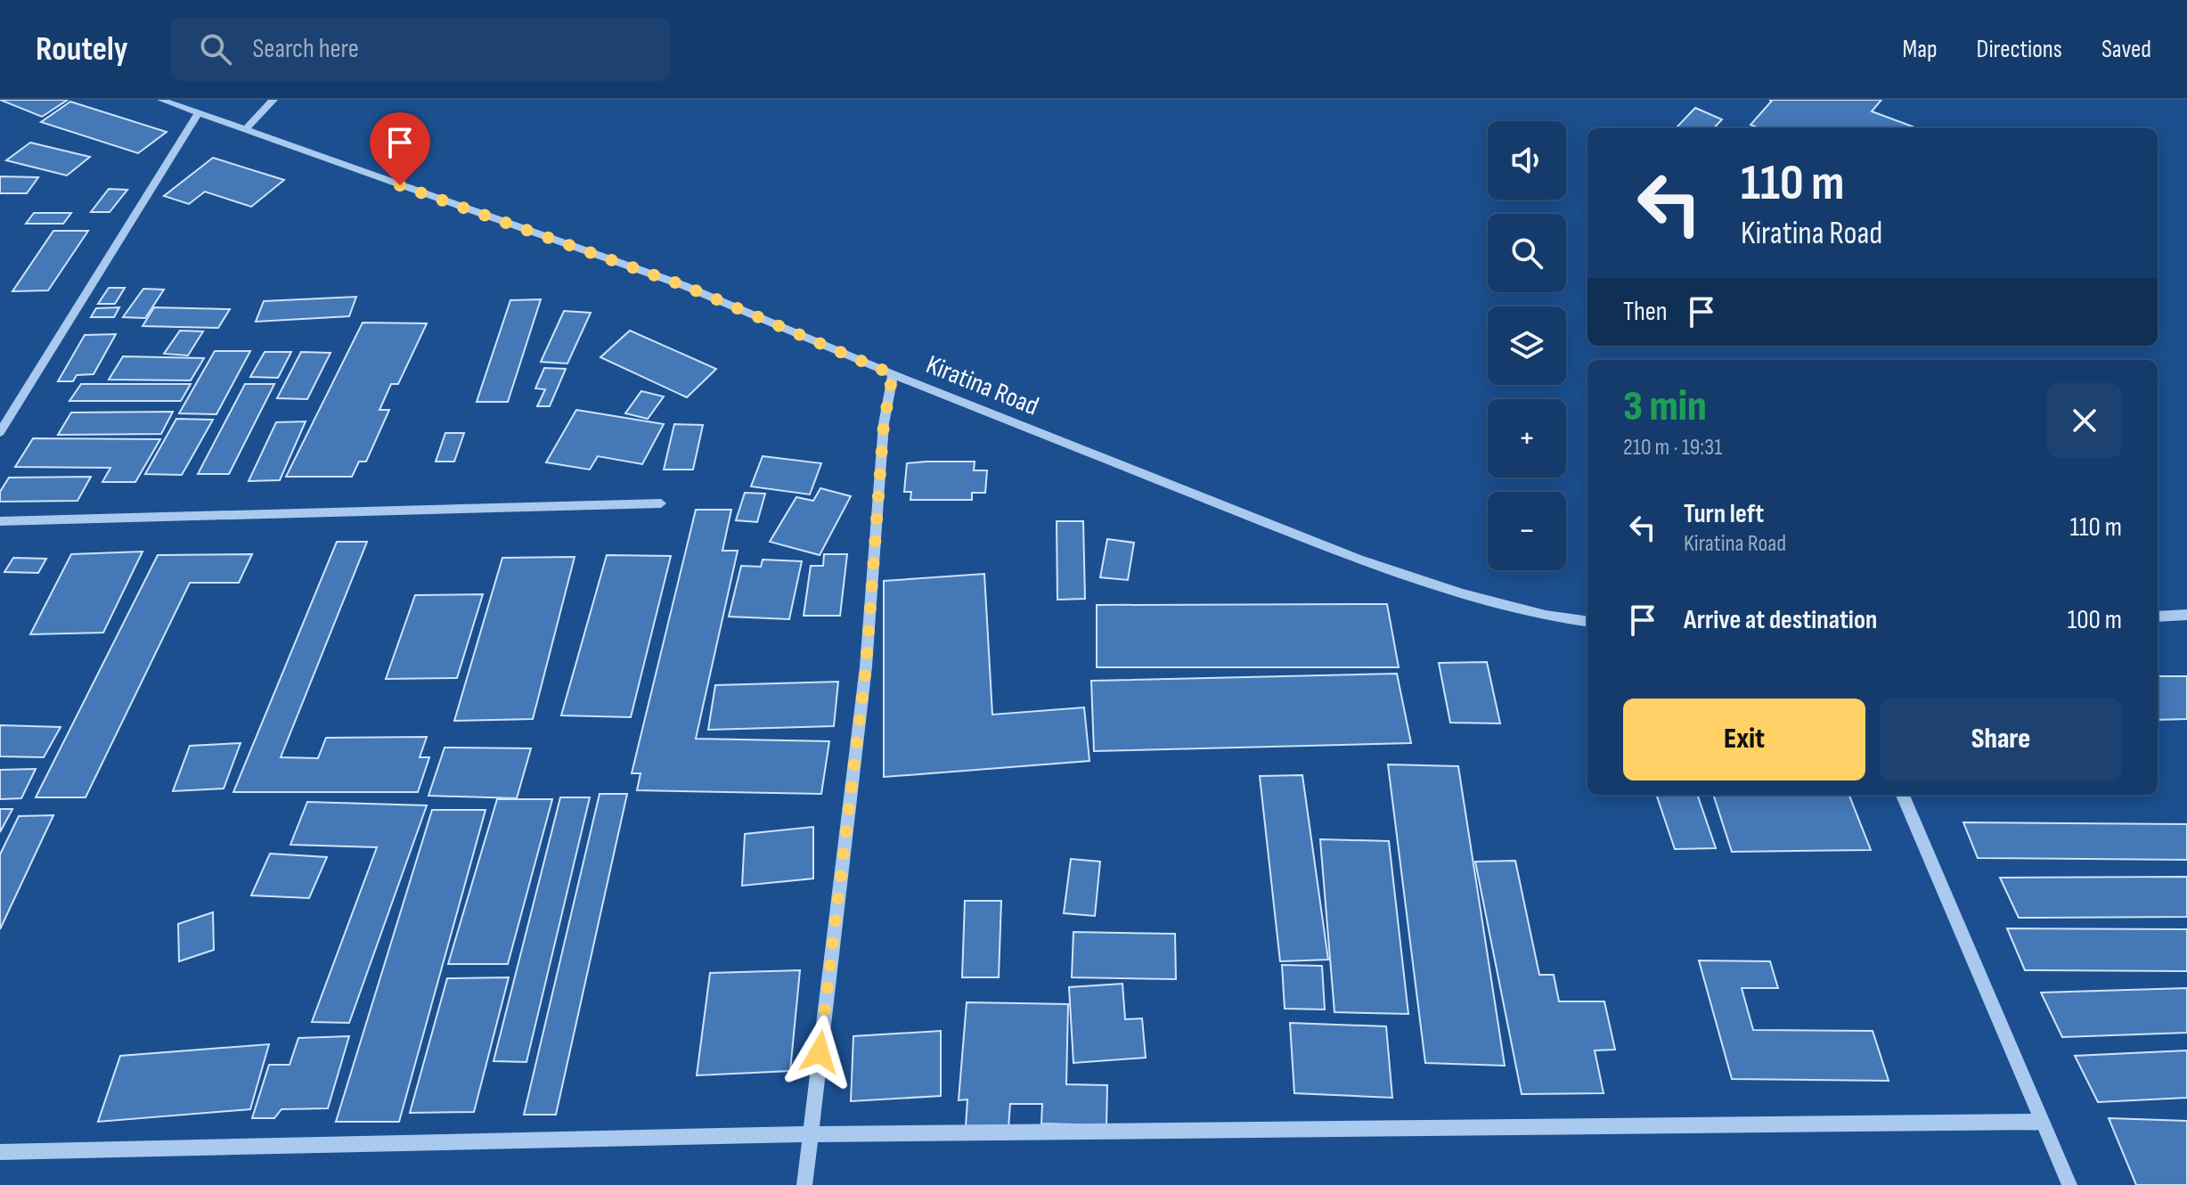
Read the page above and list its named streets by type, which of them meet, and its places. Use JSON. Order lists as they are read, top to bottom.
{
  "streets": {
    "street": ["Kiratina Road"]
  },
  "page": {
    "header": "Routely",
    "search": "Search here",
    "nav": ["Map", "Directions", "Saved"],
    "map_buttons": ["+", "−"],
    "turn": ["110 m", "Kiratina Road"],
    "then": "Then",
    "heading": ["3 min", "210 m · 19:31"],
    "list": [
      {
        "name": "Turn left",
        "note": "Kiratina Road",
        "value": "110 m"
      },
      {
        "name": "Arrive at destination",
        "value": "100 m"
      }
    ],
    "buttons": ["Exit", "Share"]
  }
}
